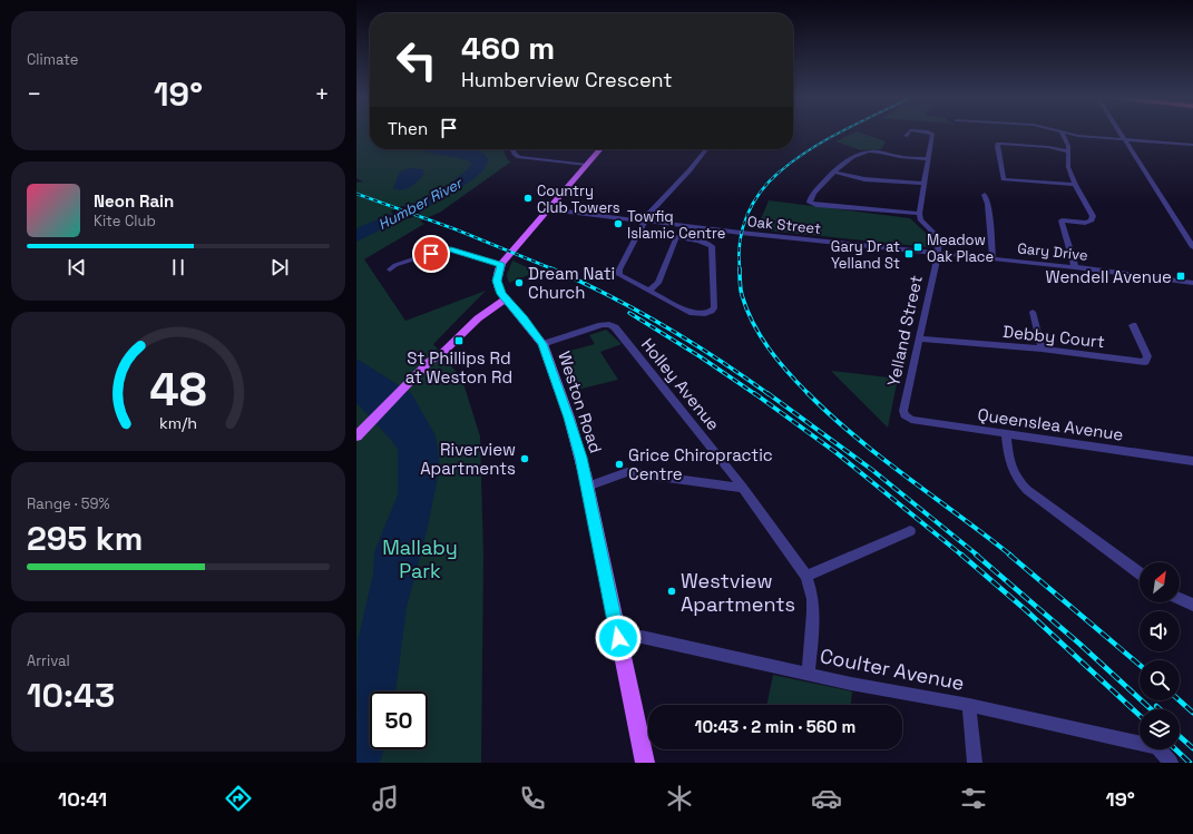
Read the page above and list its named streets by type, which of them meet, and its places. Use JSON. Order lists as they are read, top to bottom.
{
  "streets": {
    "main road": ["Weston Road"],
    "street": [
      "Oak Street",
      "Gary Drive",
      "Yelland Street",
      "Debby Court",
      "Holley Avenue",
      "Queenslea Avenue",
      "Coulter Avenue"
    ]
  },
  "crossings": [
    ["Oak Street", "Gary Drive"],
    ["Oak Street", "Yelland Street"],
    ["Gary Drive", "Yelland Street"],
    ["Yelland Street", "Debby Court"],
    ["Yelland Street", "Queenslea Avenue"],
    ["Holley Avenue", "Weston Road"],
    ["Holley Avenue", "Coulter Avenue"],
    ["Weston Road", "Coulter Avenue"]
  ],
  "water": ["Humber River"],
  "parks": ["Mallaby Park"],
  "places": {
    "other": [
      "Country Club Towers",
      "Towfiq Islamic Centre",
      "Dream Nati Church",
      "Riverview Apartments",
      "Grice Chiropractic Centre",
      "Westview Apartments"
    ],
    "transit": [
      "Meadow Oak Place",
      "Gary Dr at Yelland St",
      "Wendell Avenue",
      "St Phillips Rd at Weston Rd"
    ]
  },
  "north": "top right",
  "page": {
    "tile": [
      "Climate",
      ["Range · 59%", "295 km"],
      ["Arrival", "10:43"]
    ],
    "turn": ["460 m", "Humberview Crescent"],
    "heat": ["−", "19°", "+"],
    "then": "Then",
    "song": ["Neon Rain", "Kite Club"],
    "limit": "50",
    "trip": "10:43 · 2 min · 560 m",
    "tabs": ["10:41", "19°"],
    "gauge": ["48", "km/h"]
  }
}
